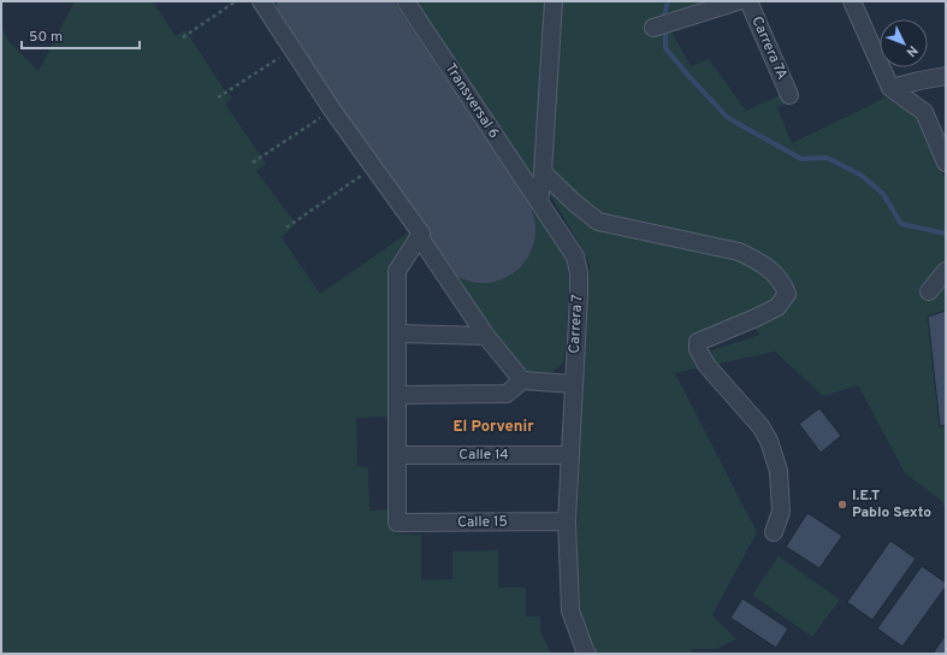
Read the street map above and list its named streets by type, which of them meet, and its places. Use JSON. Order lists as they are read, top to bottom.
{
  "streets": {
    "street": [
      "Carrera 7A",
      "Transversal 6",
      "Carrera 7",
      "Calle 14",
      "Calle 15"
    ]
  },
  "crossings": [
    ["Transversal 6", "Carrera 7"],
    ["Carrera 7", "Calle 14"],
    ["Carrera 7", "Calle 15"],
    ["Calle 14", "Calle 15"]
  ],
  "districts": ["El Porvenir"],
  "places": ["I.E.T Pablo Sexto"],
  "scale_bar": "50 m",
  "north": "bottom right"
}
